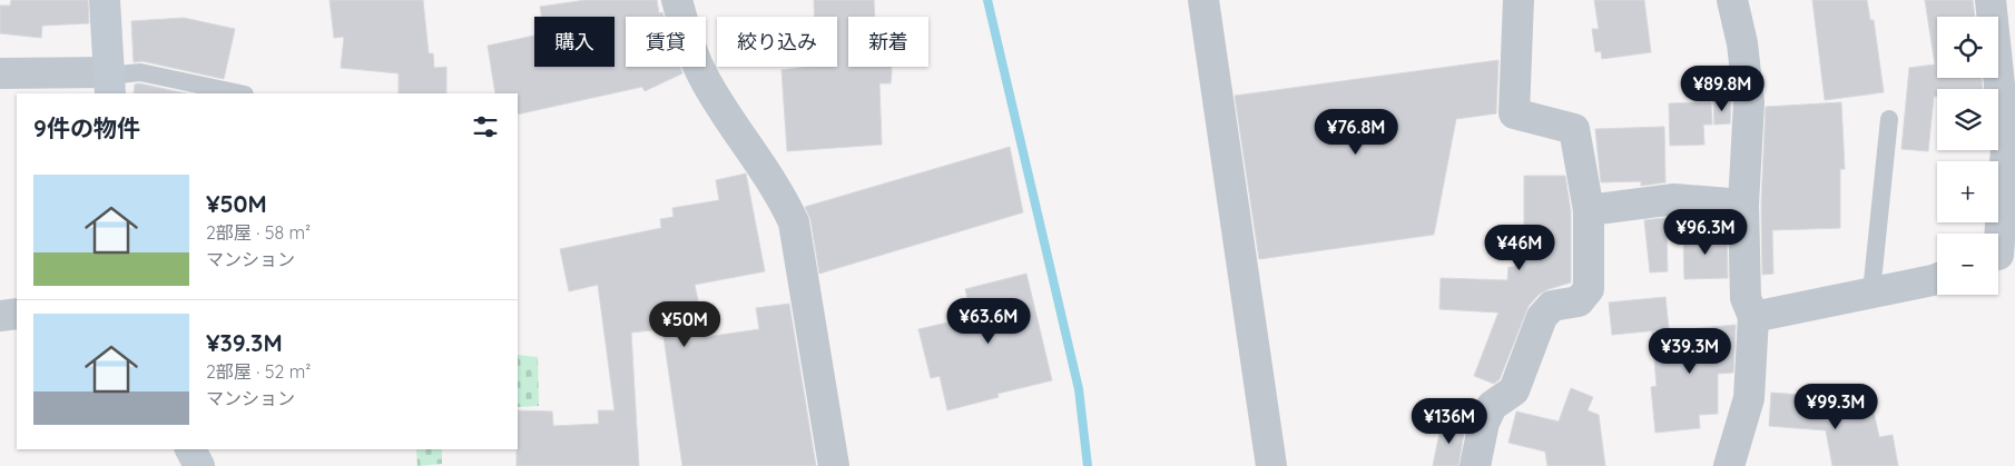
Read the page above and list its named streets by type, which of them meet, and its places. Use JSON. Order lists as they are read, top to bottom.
{
  "page": {
    "map_buttons": ["+", "−"],
    "chip": [
      "購入",
      "賃貸",
      "絞り込み",
      "新着"
    ],
    "price": [
      "¥89.8M",
      "¥76.8M",
      "¥96.3M",
      "¥46M",
      "¥63.6M",
      "¥50M",
      "¥39.3M",
      "¥99.3M",
      "¥136M"
    ],
    "heading": "9件の物件",
    "list": [
      {
        "name": "¥50M",
        "note": "2部屋 · 58 m² · マンション"
      },
      {
        "name": "¥39.3M",
        "note": "2部屋 · 52 m² · マンション"
      }
    ]
  }
}
